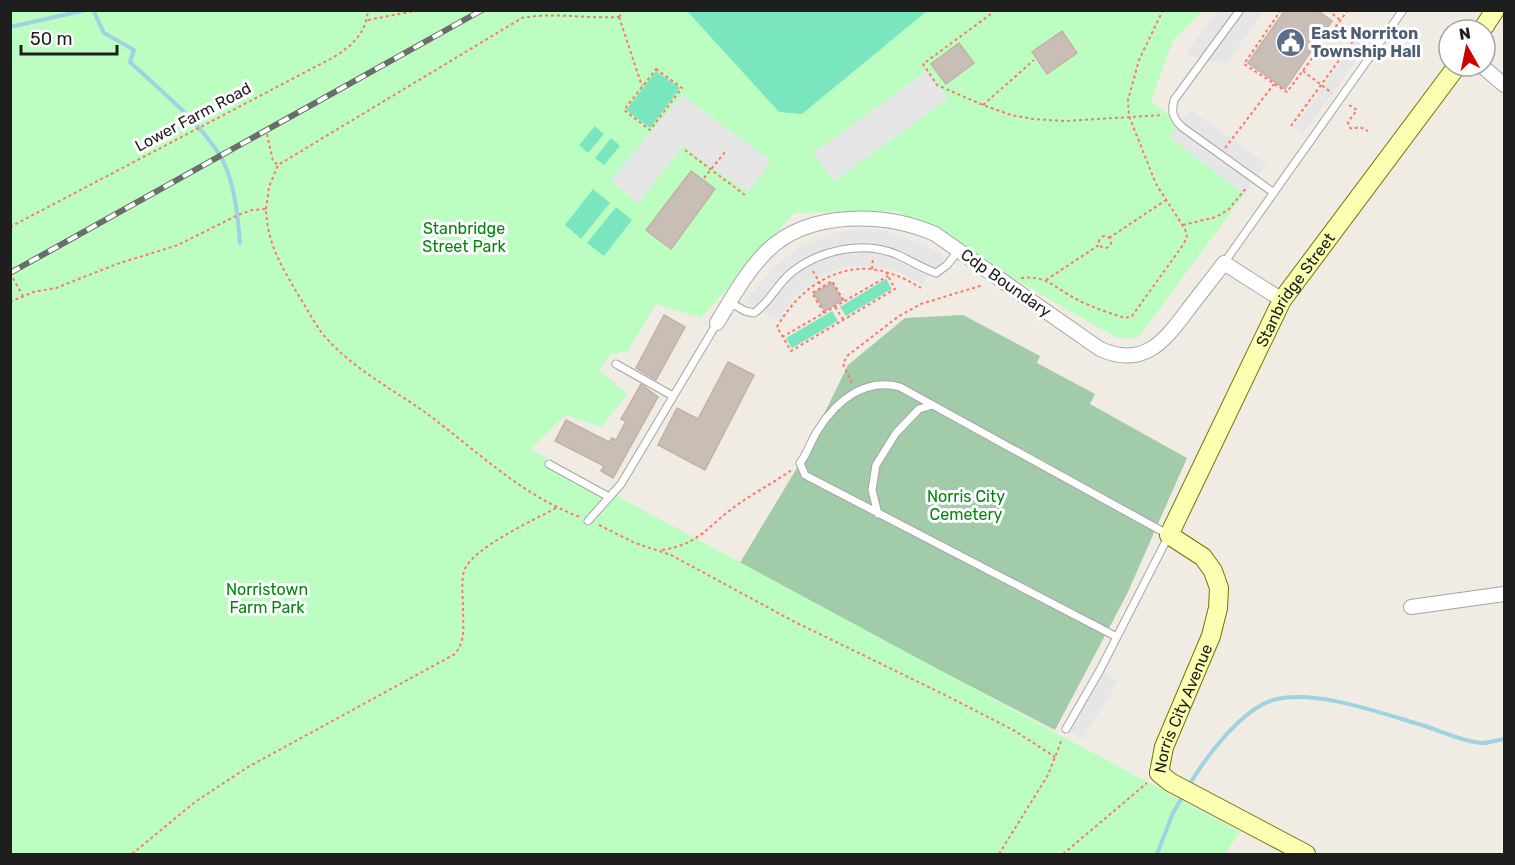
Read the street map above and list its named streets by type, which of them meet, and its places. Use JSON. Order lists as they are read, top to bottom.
{
  "streets": {
    "street": ["Cdp Boundary", "Stanbridge Street", "Norris City Avenue"],
    "path": ["Lower Farm Road"]
  },
  "crossings": [
    ["Stanbridge Street", "Norris City Avenue"]
  ],
  "parks": ["Stanbridge Street Park", "Norris City Cemetery", "Norristown Farm Park"],
  "places": {
    "public building": ["East Norriton Township Hall"]
  },
  "scale_bar": "50 m",
  "north": "top"
}
